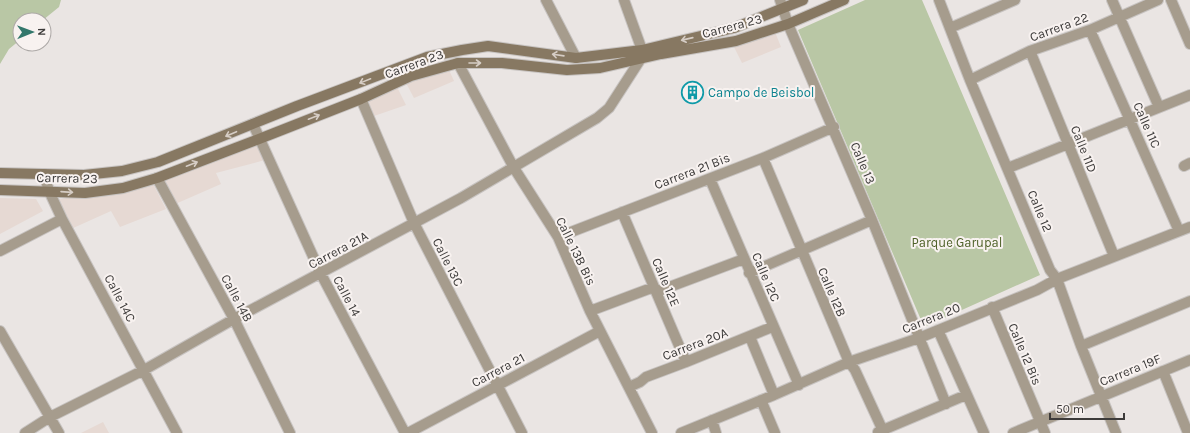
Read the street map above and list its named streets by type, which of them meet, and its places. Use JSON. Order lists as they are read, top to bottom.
{
  "streets": {
    "main road": ["Carrera 23"],
    "street": [
      "Carrera 22",
      "Calle 11C",
      "Calle 11D",
      "Calle 13",
      "Carrera 21 Bis",
      "Calle 12",
      "Carrera 21A",
      "Calle 13B Bis",
      "Calle 13C",
      "Calle 12C",
      "Calle 12E",
      "Calle 12B",
      "Calle 14",
      "Calle 14C",
      "Calle 14B",
      "Carrera 20",
      "Carrera 20A",
      "Calle 12 Bis",
      "Carrera 21",
      "Carrera 19F"
    ]
  },
  "crossings": [
    ["Carrera 23", "Calle 13"],
    ["Carrera 23", "Carrera 21A"],
    ["Carrera 23", "Calle 13B Bis"],
    ["Carrera 23", "Calle 13C"],
    ["Carrera 23", "Calle 14"],
    ["Carrera 23", "Calle 14C"],
    ["Carrera 23", "Calle 14B"],
    ["Carrera 22", "Calle 11C"],
    ["Carrera 22", "Calle 11D"],
    ["Carrera 22", "Calle 12"],
    ["Calle 11C", "Carrera 20"],
    ["Calle 11D", "Carrera 20"],
    ["Calle 13", "Carrera 21 Bis"],
    ["Calle 13", "Carrera 20"],
    ["Carrera 21 Bis", "Calle 13B Bis"],
    ["Carrera 21 Bis", "Calle 12C"],
    ["Carrera 21 Bis", "Calle 12E"],
    ["Carrera 21 Bis", "Calle 12B"],
    ["Calle 12", "Carrera 20"],
    ["Calle 12", "Carrera 19F"],
    ["Carrera 21A", "Calle 13B Bis"],
    ["Carrera 21A", "Calle 13C"],
    ["Carrera 21A", "Calle 14"],
    ["Carrera 21A", "Calle 14C"],
    ["Carrera 21A", "Calle 14B"],
    ["Calle 13B Bis", "Carrera 20A"],
    ["Calle 13B Bis", "Carrera 21"],
    ["Calle 13C", "Carrera 21"],
    ["Calle 12C", "Carrera 20"],
    ["Calle 12C", "Carrera 20A"],
    ["Calle 12E", "Carrera 20A"],
    ["Calle 12B", "Carrera 20"],
    ["Calle 14", "Carrera 21"],
    ["Carrera 20", "Calle 12 Bis"],
    ["Calle 12 Bis", "Carrera 19F"]
  ],
  "parks": ["Parque Garupal"],
  "places": {
    "building": ["Campo de Beisbol"]
  },
  "scale_bar": "50 m",
  "north": "right"
}
